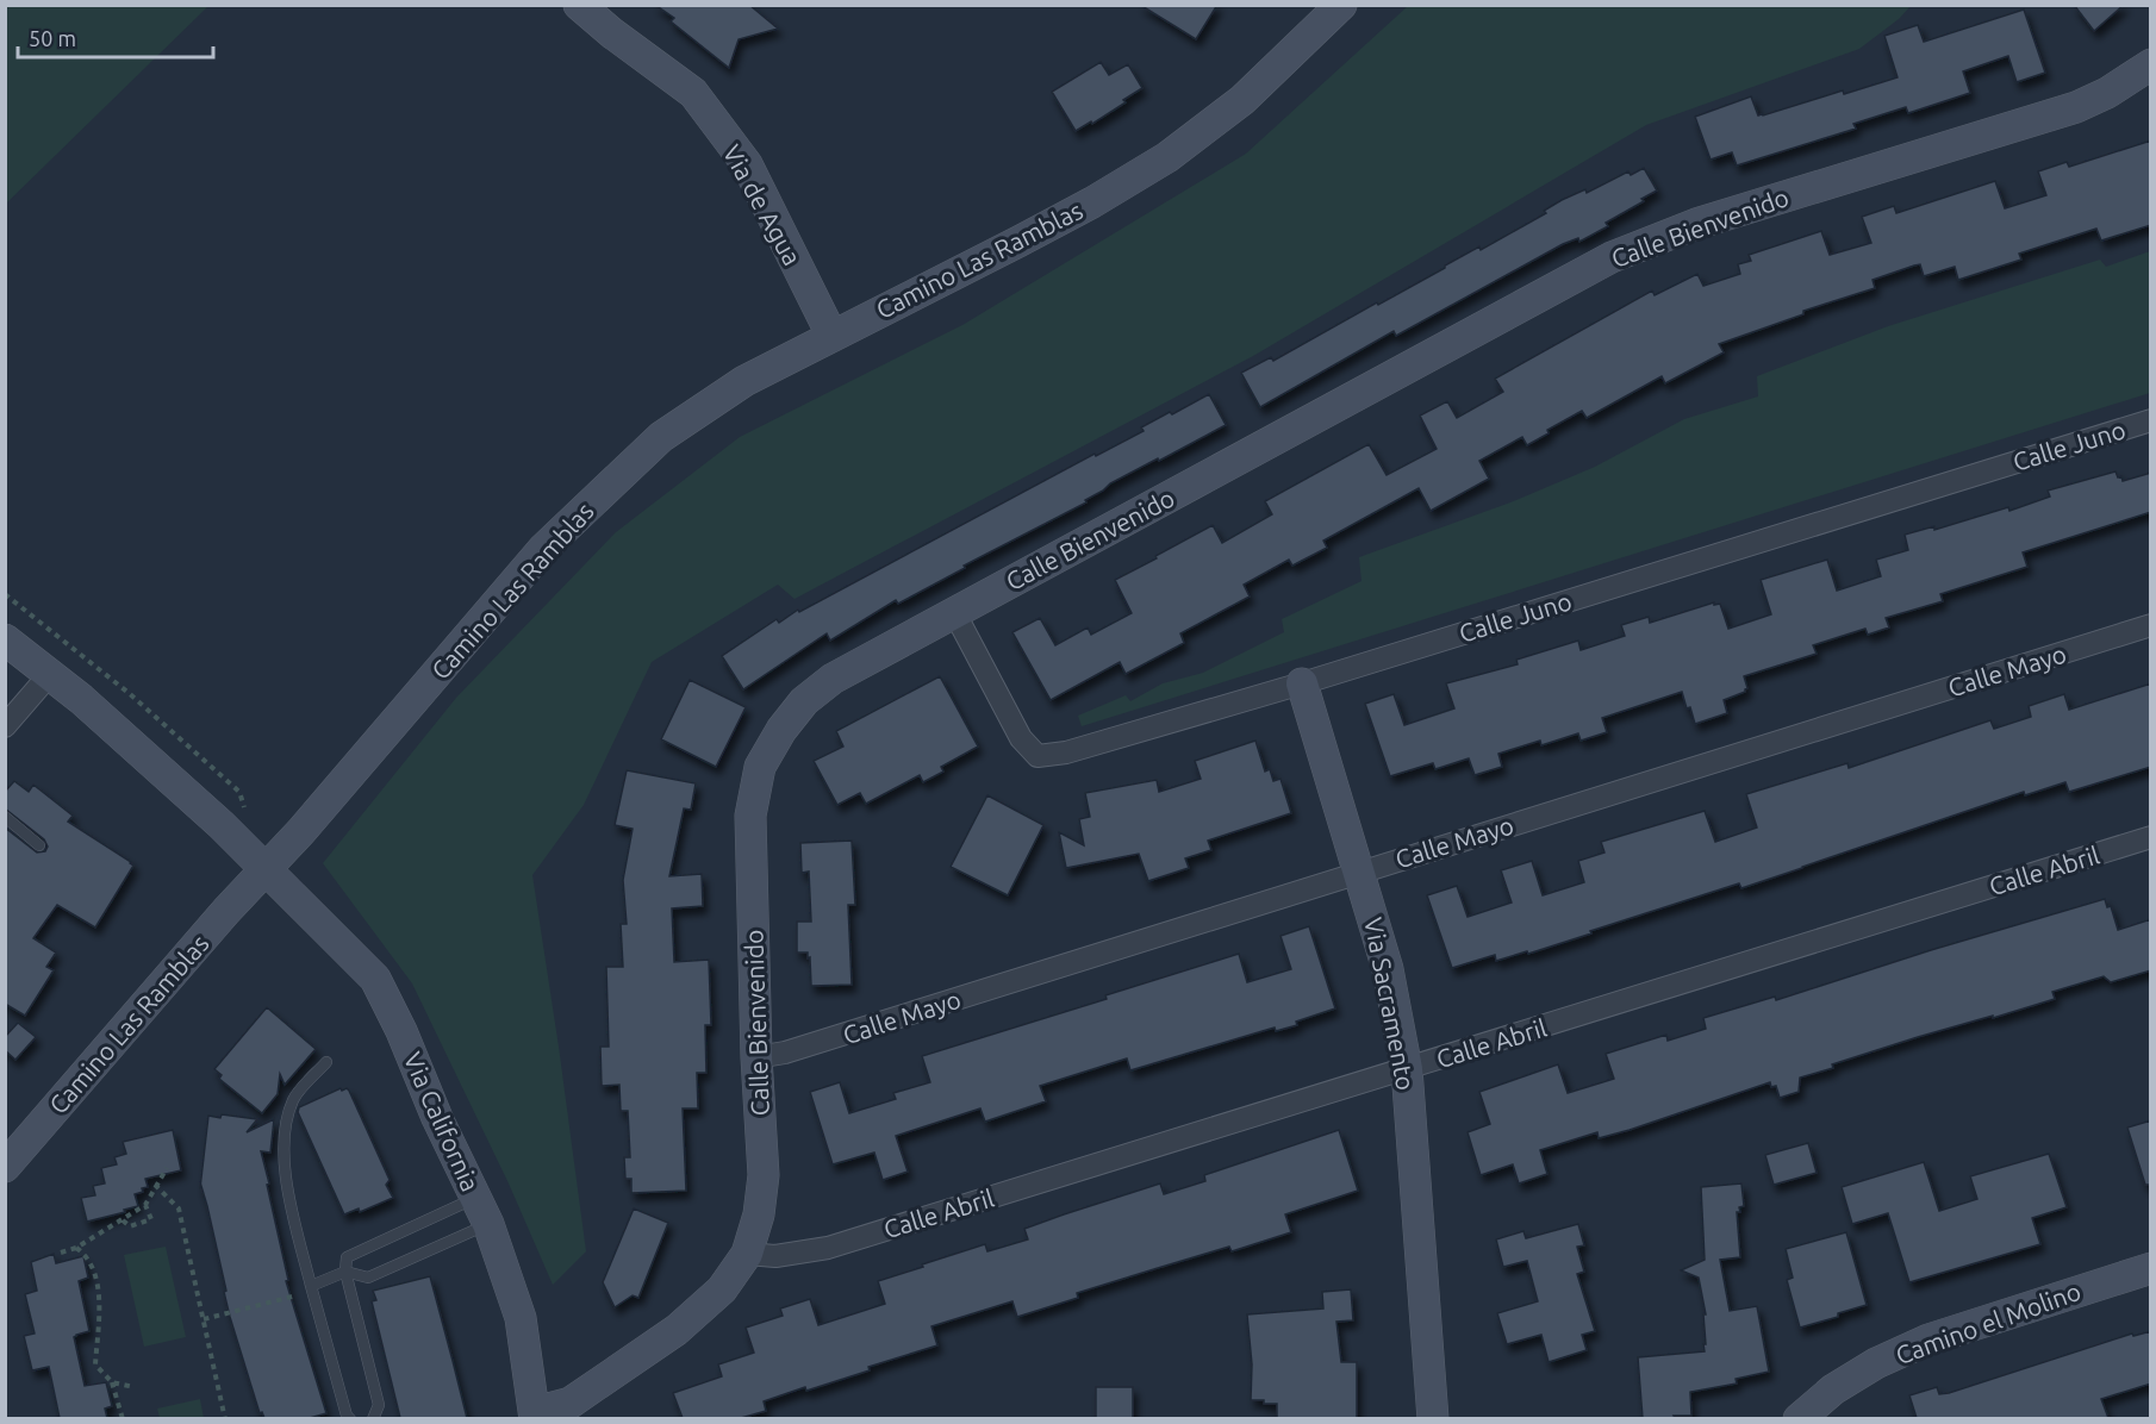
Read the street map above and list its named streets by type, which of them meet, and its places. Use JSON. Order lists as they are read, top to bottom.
{
  "streets": {
    "street": [
      "Via de Agua",
      "Calle Bienvenido",
      "Camino Las Ramblas",
      "Calle Juno",
      "Calle Mayo",
      "Calle Abril",
      "Via Sacramento",
      "Via California",
      "Camino el Molino"
    ]
  },
  "crossings": [
    ["Via de Agua", "Camino Las Ramblas"],
    ["Calle Bienvenido", "Calle Juno"],
    ["Calle Bienvenido", "Calle Mayo"],
    ["Calle Bienvenido", "Calle Abril"],
    ["Calle Bienvenido", "Via California"],
    ["Camino Las Ramblas", "Via California"],
    ["Calle Juno", "Via Sacramento"],
    ["Calle Mayo", "Via Sacramento"],
    ["Calle Abril", "Via Sacramento"]
  ],
  "scale_bar": "50 m"
}
